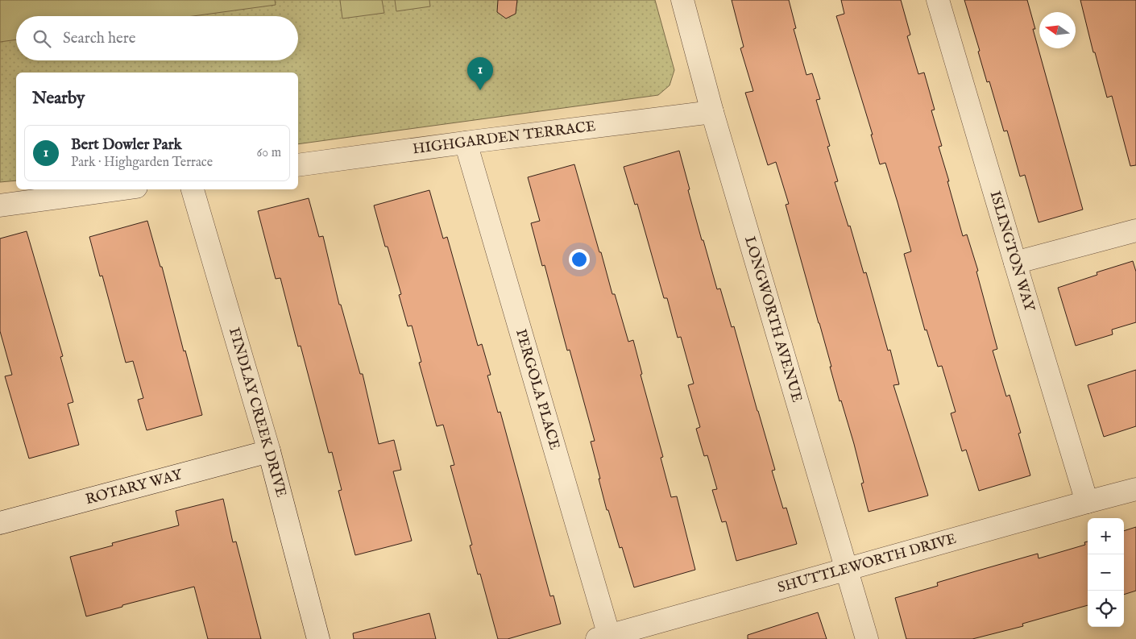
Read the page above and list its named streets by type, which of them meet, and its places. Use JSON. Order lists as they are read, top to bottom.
{
  "streets": {
    "street": [
      "HIGHGARDEN TERRACE",
      "ISLINGTON WAY",
      "LONGWORTH AVENUE",
      "PERGOLA PLACE",
      "FINDLAY CREEK DRIVE",
      "ROTARY WAY",
      "SHUTTLEWORTH DRIVE"
    ]
  },
  "crossings": [
    ["HIGHGARDEN TERRACE", "LONGWORTH AVENUE"],
    ["HIGHGARDEN TERRACE", "PERGOLA PLACE"],
    ["ISLINGTON WAY", "SHUTTLEWORTH DRIVE"],
    ["LONGWORTH AVENUE", "SHUTTLEWORTH DRIVE"],
    ["PERGOLA PLACE", "SHUTTLEWORTH DRIVE"],
    ["FINDLAY CREEK DRIVE", "ROTARY WAY"]
  ],
  "north": "left",
  "page": {
    "search": "Search here",
    "pins": "1",
    "heading": "Nearby",
    "list": [
      {
        "mark": "1",
        "name": "Bert Dowler Park",
        "note": "Park · Highgarden Terrace",
        "value": "60 m"
      }
    ],
    "map_buttons": ["+", "−"]
  }
}
